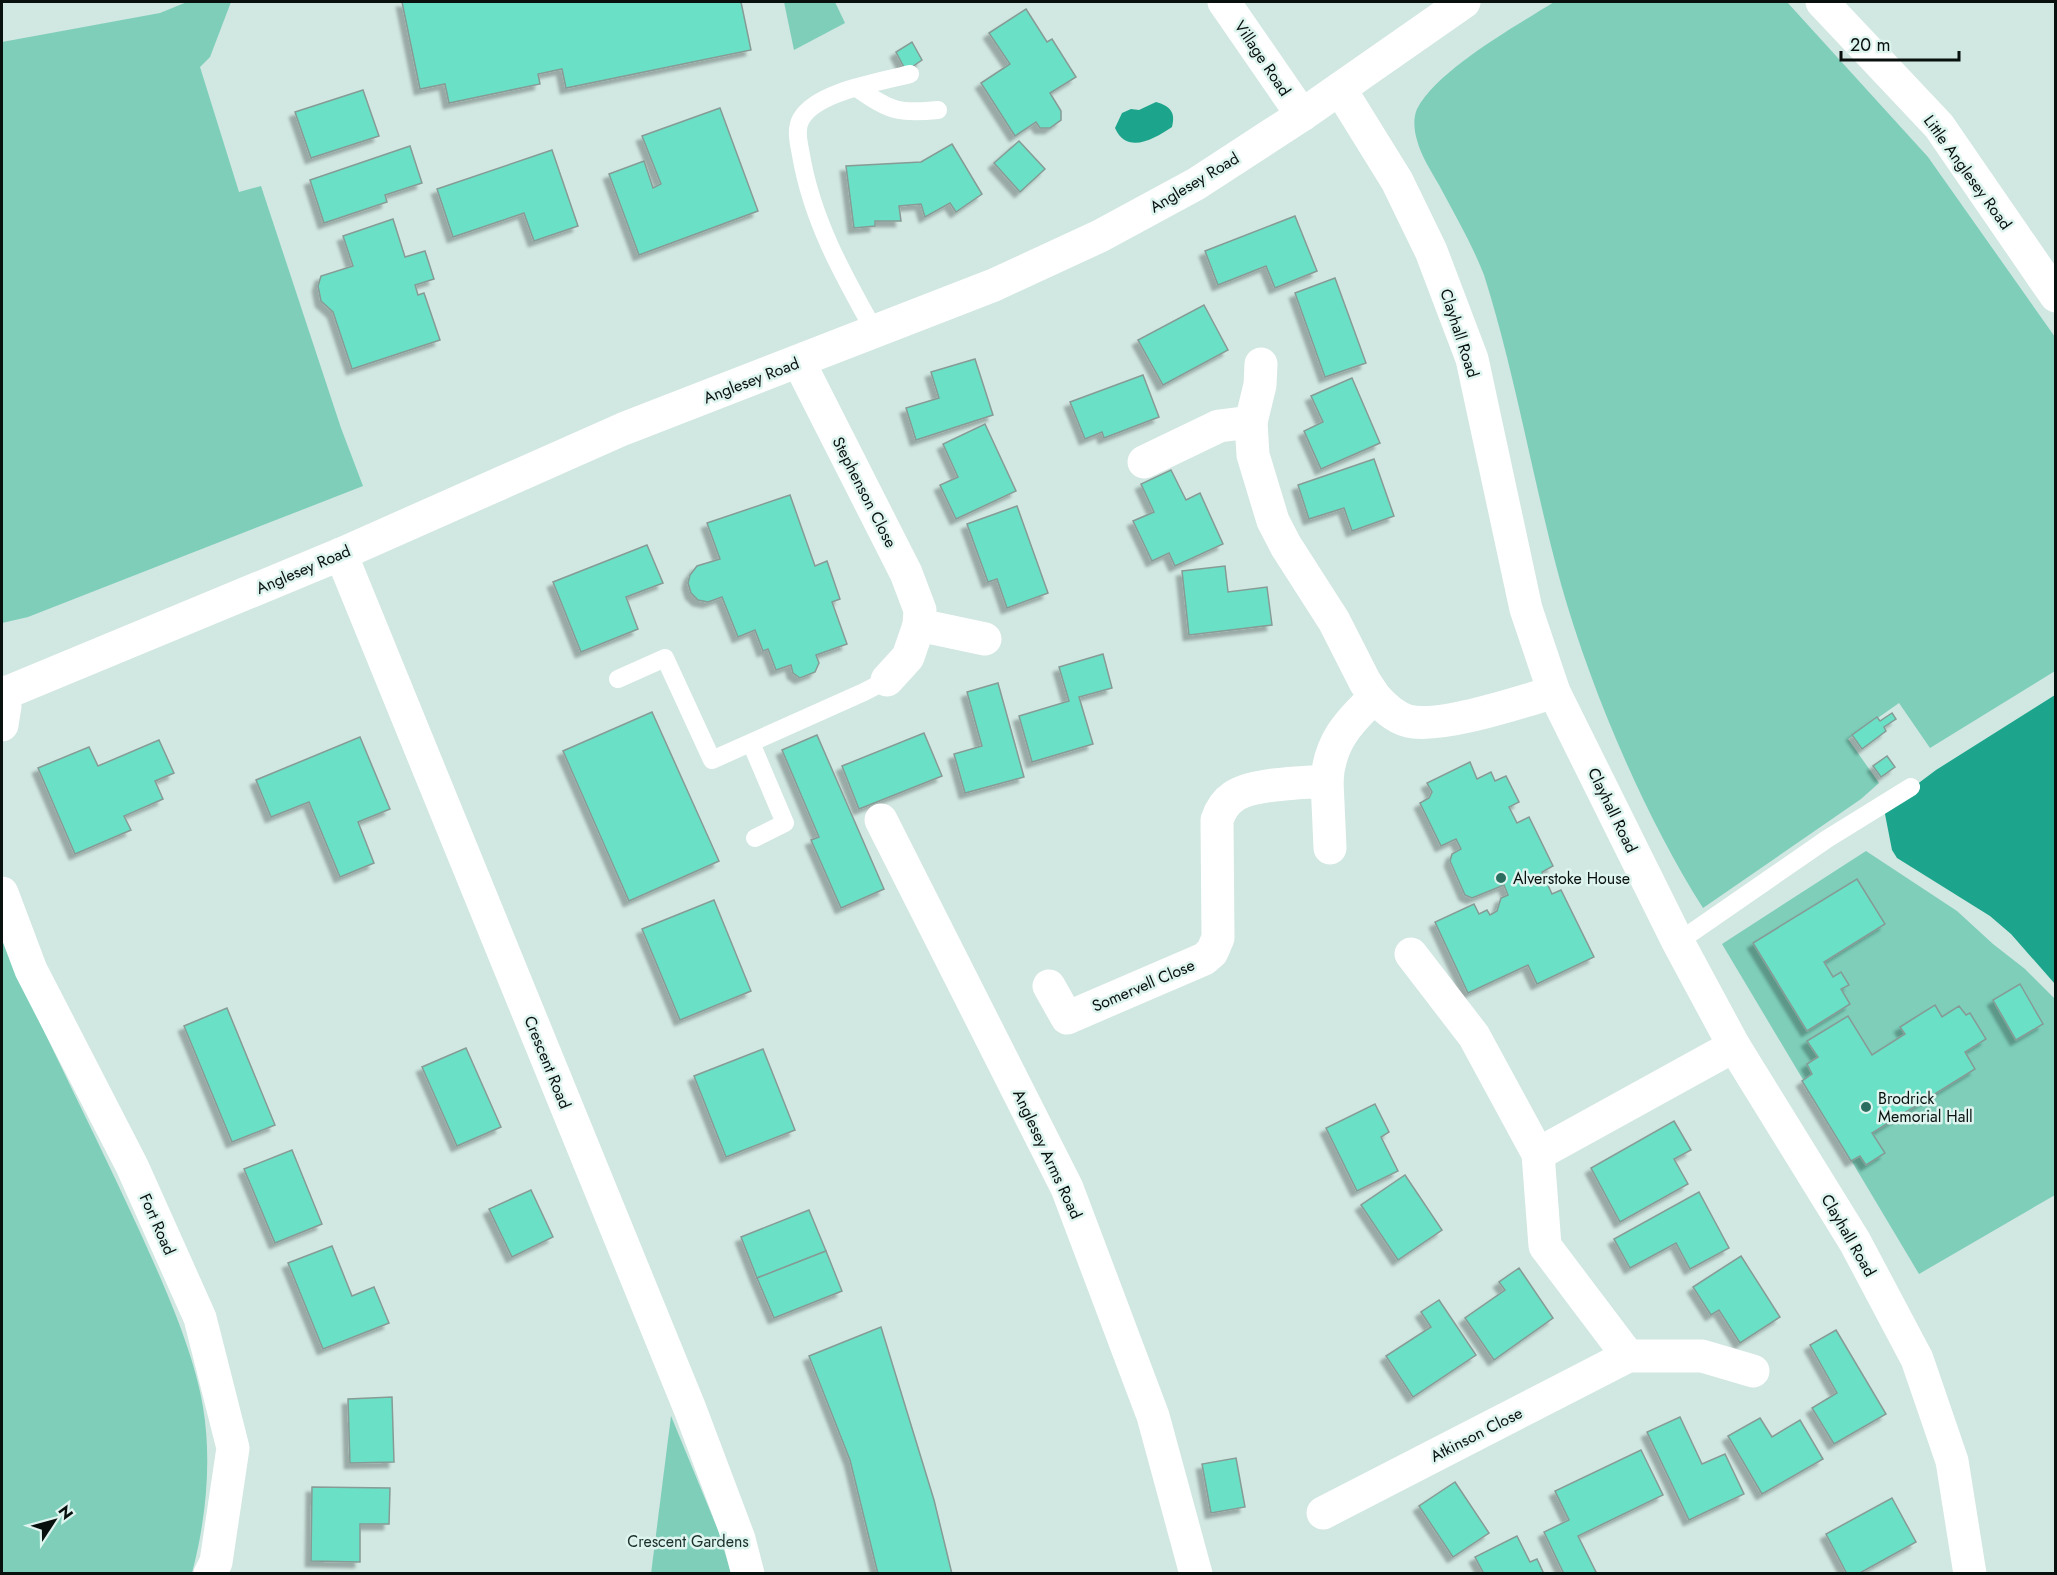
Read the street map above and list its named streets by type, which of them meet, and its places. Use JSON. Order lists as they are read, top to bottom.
{
  "streets": {
    "street": [
      "Village Road",
      "Little Anglesey Road",
      "Anglesey Road",
      "Clayhall Road",
      "Stephenson Close",
      "Somervell Close",
      "Crescent Road",
      "Anglesey Arms Road",
      "Fort Road",
      "Atkinson Close"
    ]
  },
  "crossings": [
    ["Village Road", "Anglesey Road"],
    ["Anglesey Road", "Clayhall Road"],
    ["Anglesey Road", "Stephenson Close"],
    ["Anglesey Road", "Crescent Road"]
  ],
  "parks": ["Crescent Gardens"],
  "places": ["Alverstoke House", "Brodrick Memorial Hall"],
  "scale_bar": "20 m",
  "north": "top right"
}
